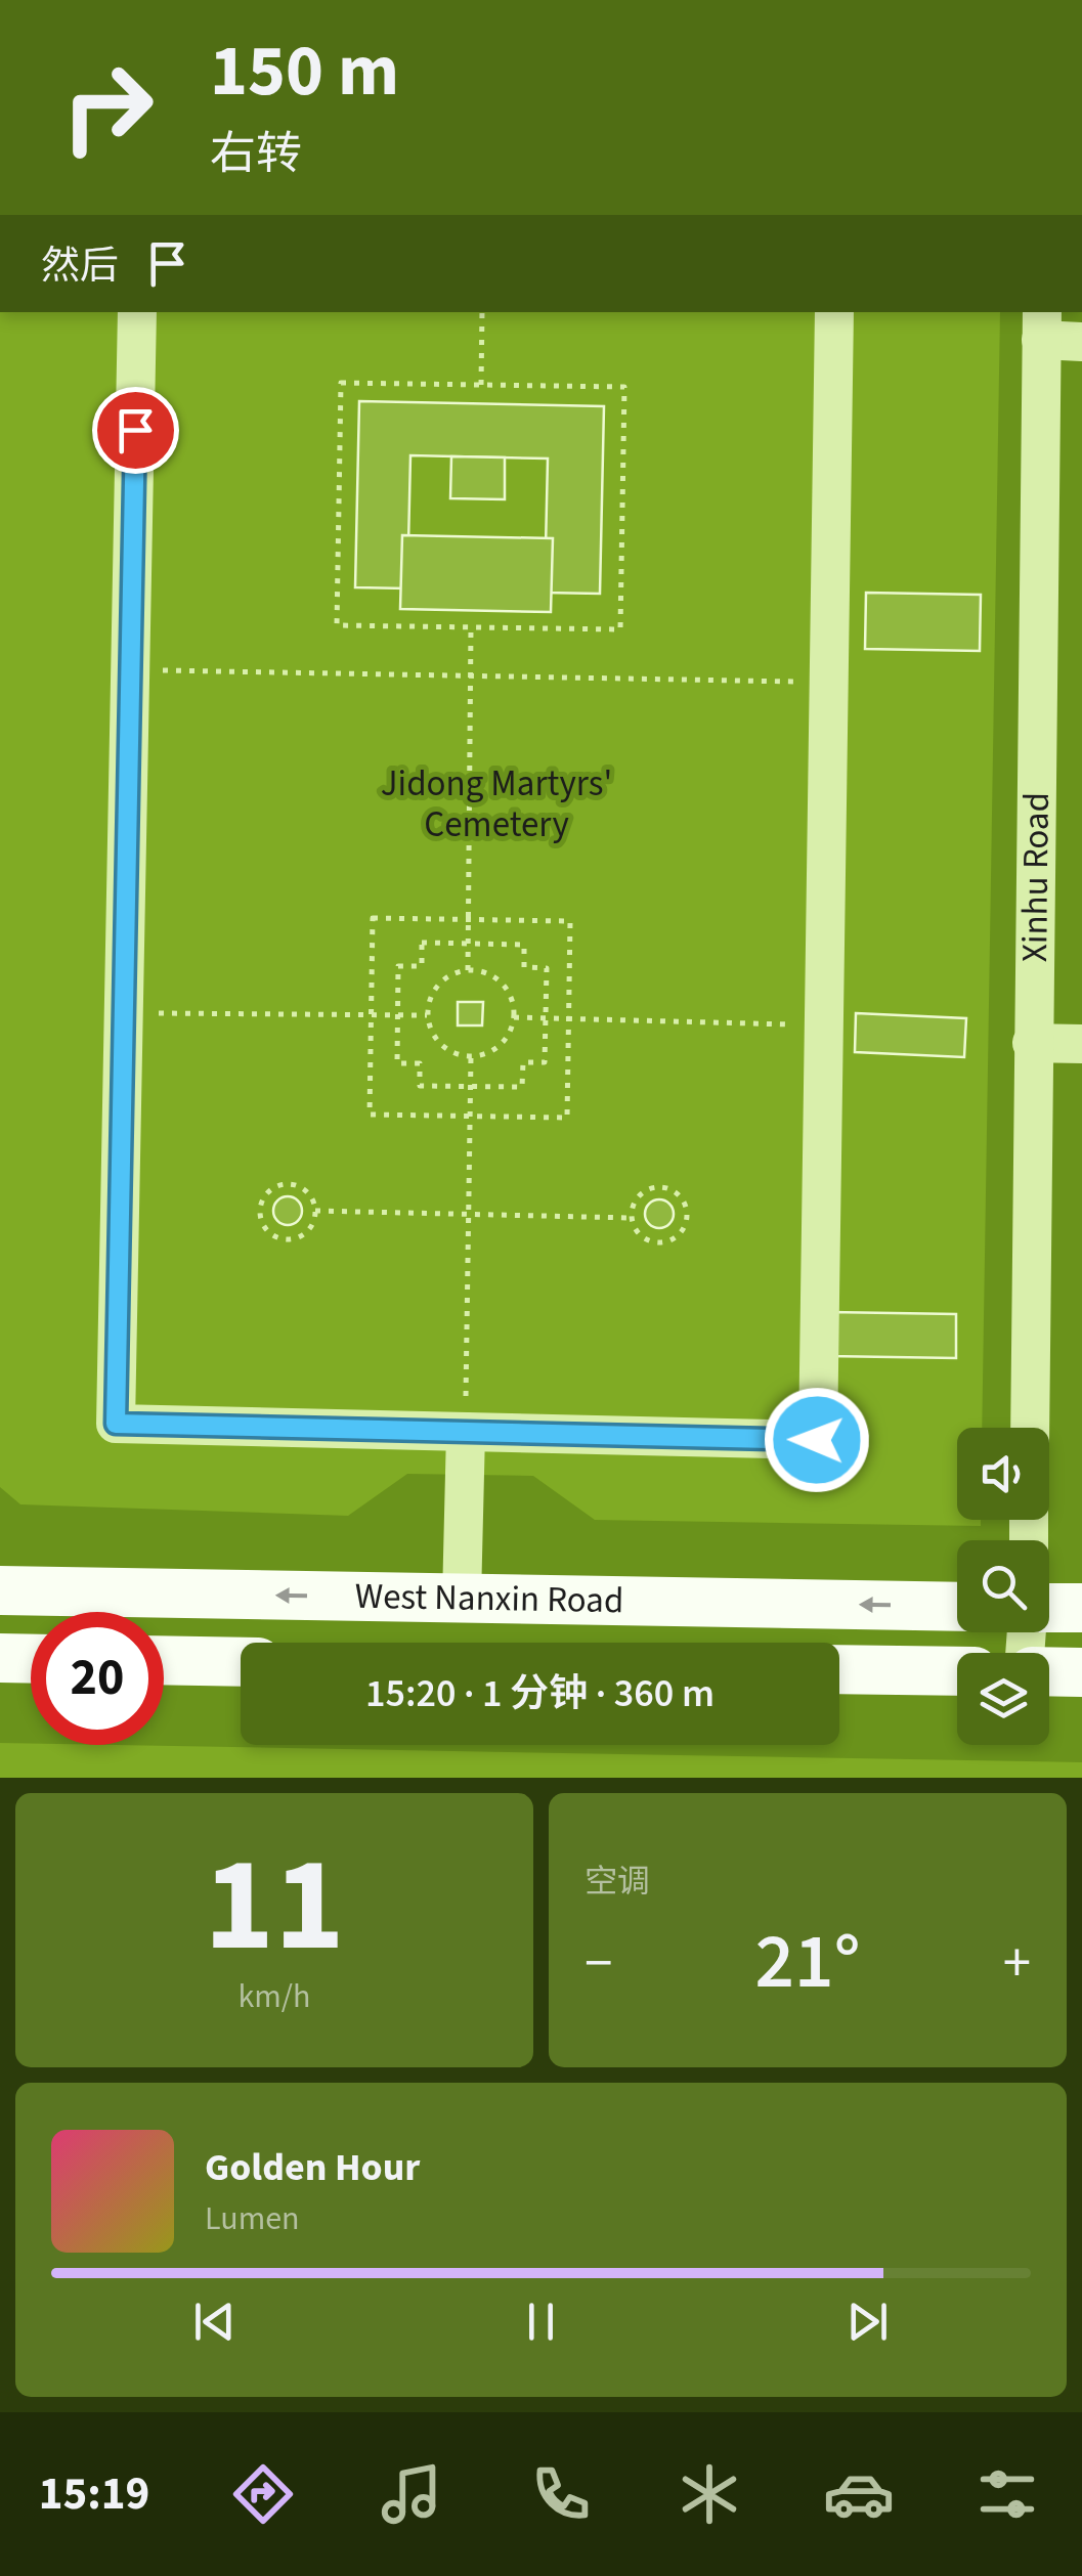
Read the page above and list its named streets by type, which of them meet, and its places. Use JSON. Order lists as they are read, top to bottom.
{
  "streets": {
    "main road": ["West Nanxin Road"],
    "street": ["Xinhu Road"]
  },
  "one_way": ["West Nanxin Road"],
  "parks": ["Jidong Martyrs' Cemetery"],
  "page": {
    "turn": ["150 m", "右转"],
    "then": "然后",
    "limit": "20",
    "trip": "15:20 · 1 分钟 · 360 m",
    "tile": [
      ["11", "km/h"],
      "空调"
    ],
    "heat": ["−", "21°", "+"],
    "song": ["Golden Hour", "Lumen"],
    "tabs": "15:19"
  }
}
